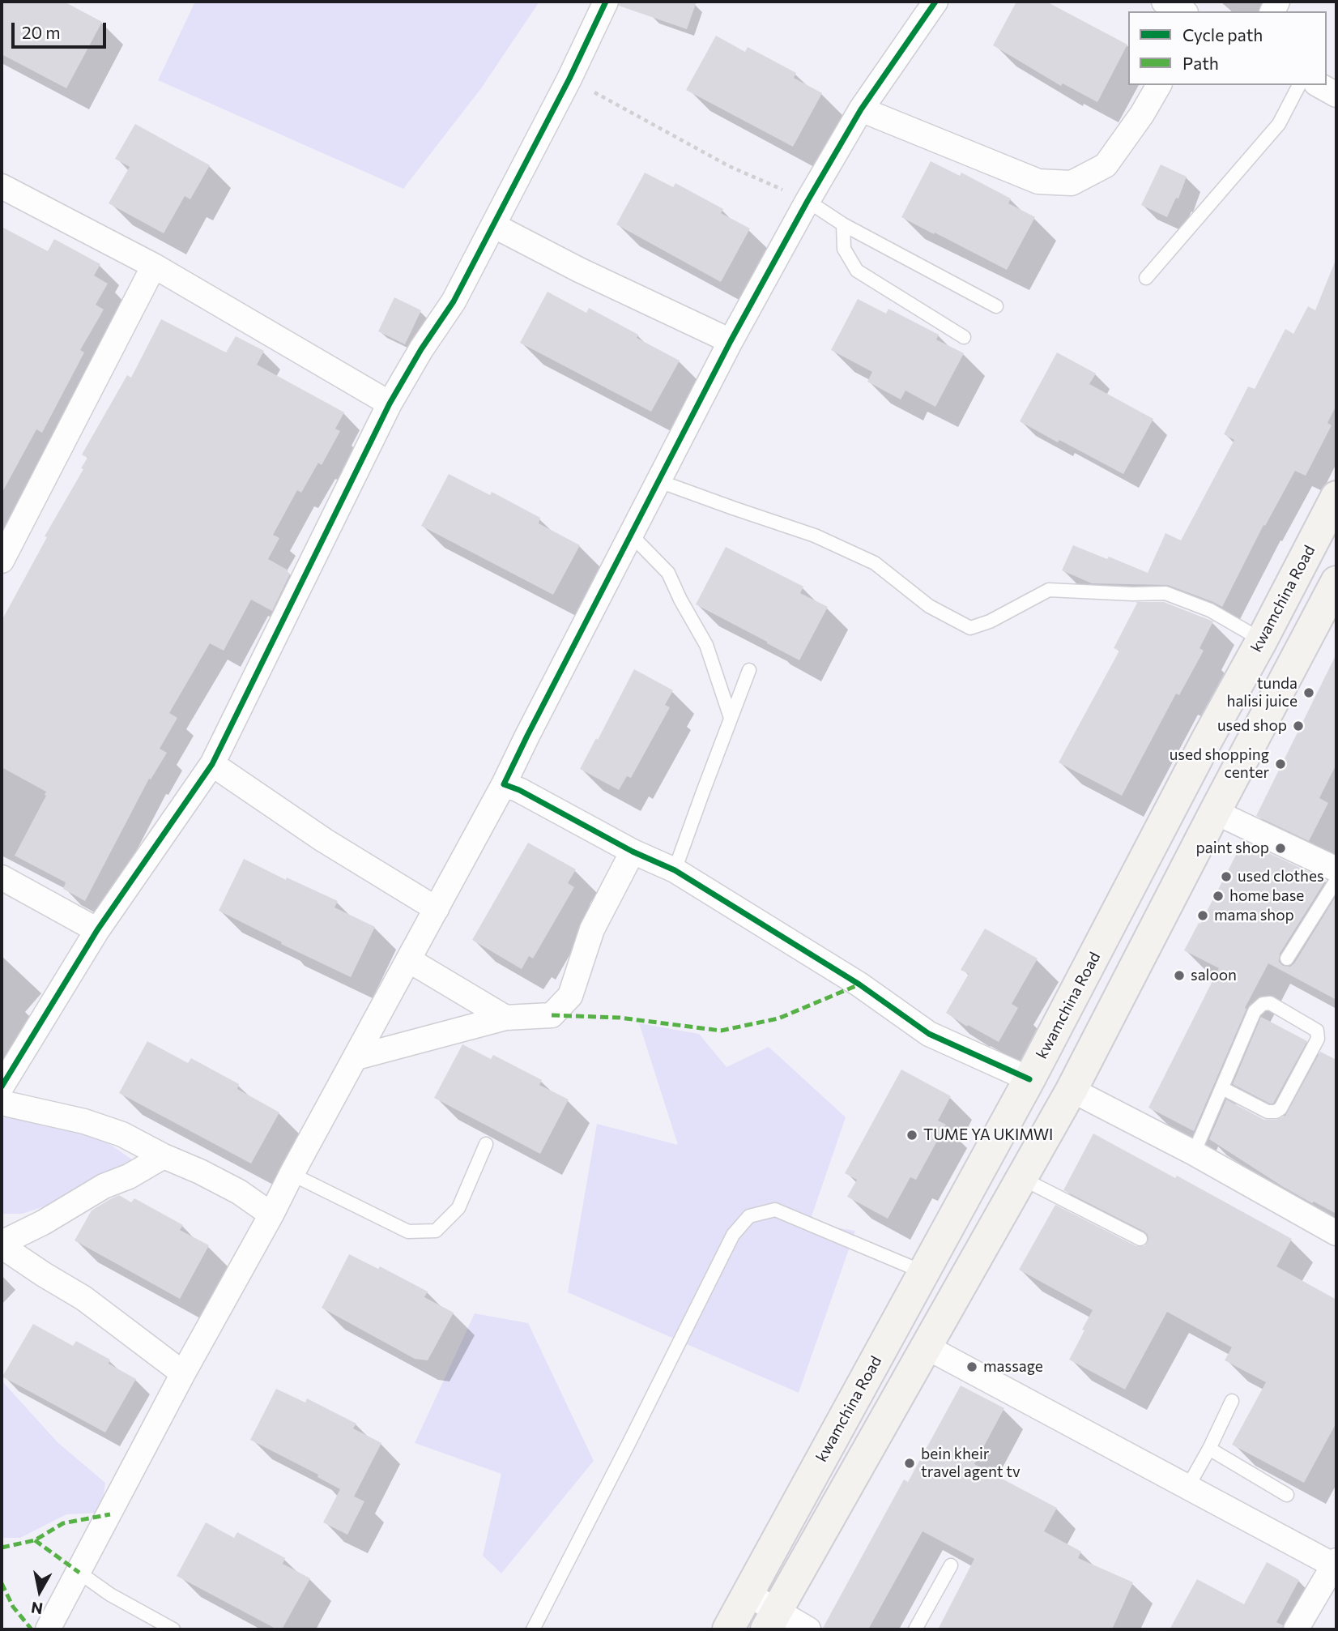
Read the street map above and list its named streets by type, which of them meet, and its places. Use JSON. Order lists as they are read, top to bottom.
{
  "streets": {
    "main road": ["kwamchina Road"]
  },
  "places": [
    "tunda halisi juice",
    "used shop",
    "used shopping center",
    "paint shop",
    "used clothes",
    "home base",
    "mama shop",
    "saloon",
    "TUME YA UKIMWI",
    "massage",
    "bein kheir travel agent tv"
  ],
  "legend": ["Cycle path", "Path"],
  "scale_bar": "20 m",
  "north": "bottom"
}
